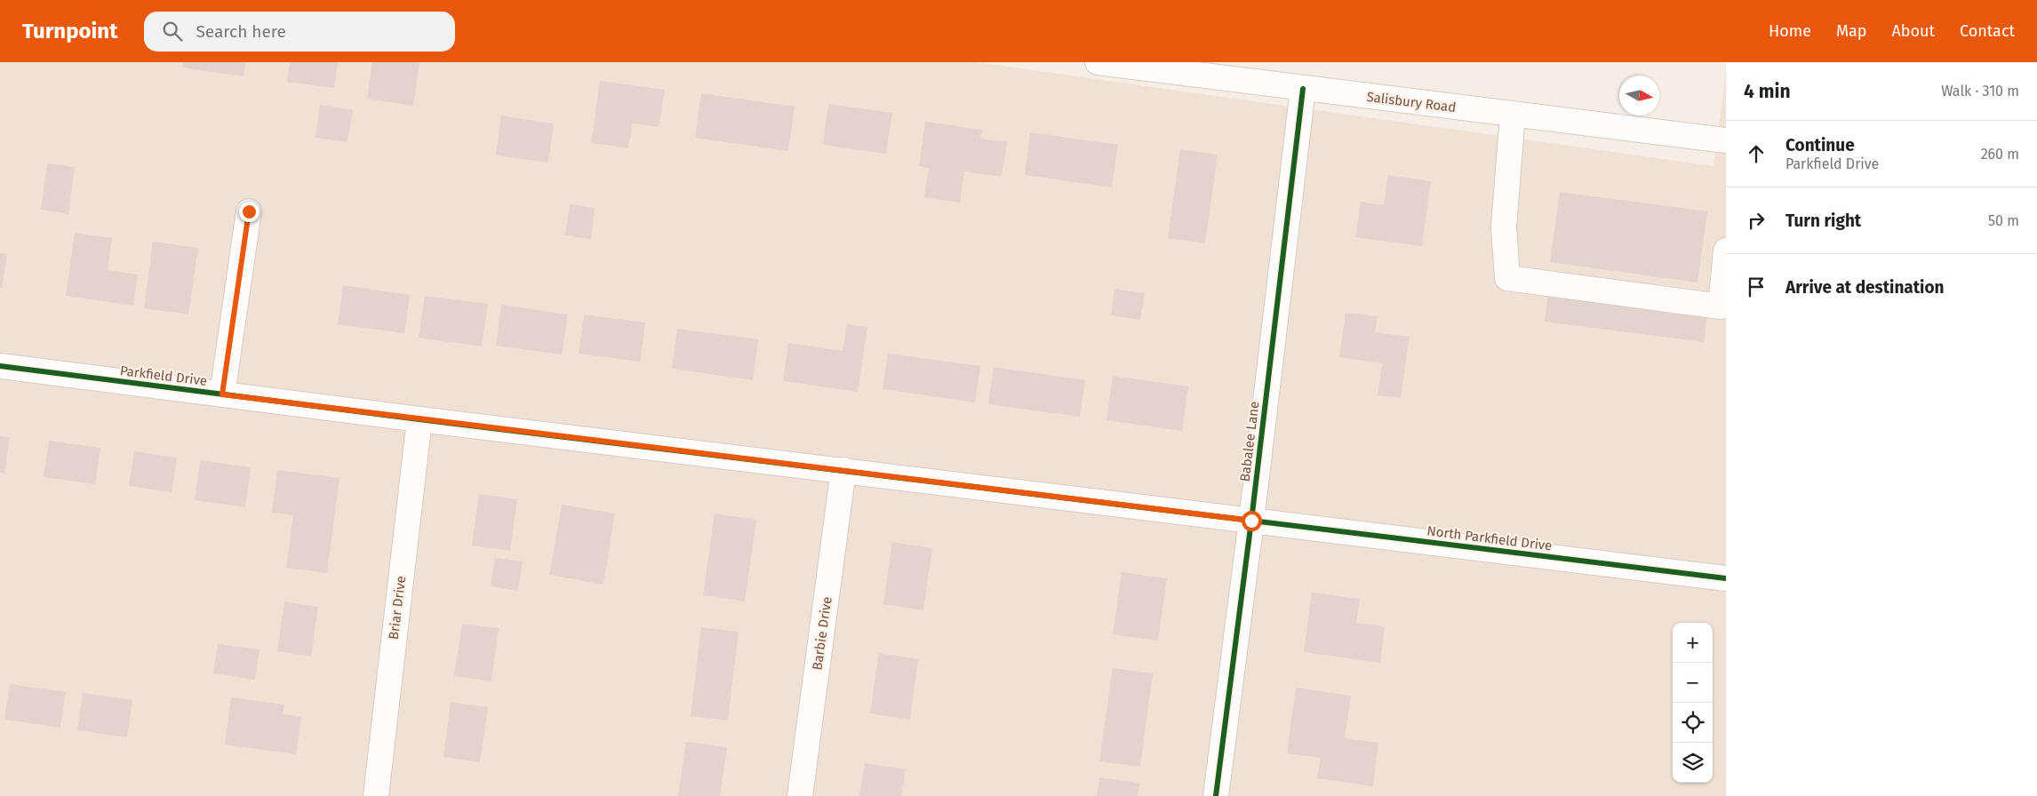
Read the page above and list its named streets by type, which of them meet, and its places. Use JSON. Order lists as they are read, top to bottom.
{
  "streets": {
    "street": [
      "Salisbury Road",
      "Parkfield Drive",
      "Babalee Lane",
      "North Parkfield Drive",
      "Briar Drive",
      "Barbie Drive"
    ]
  },
  "crossings": [
    ["Salisbury Road", "Babalee Lane"],
    ["Parkfield Drive", "Babalee Lane"],
    ["Parkfield Drive", "North Parkfield Drive"],
    ["Parkfield Drive", "Briar Drive"],
    ["Parkfield Drive", "Barbie Drive"],
    ["Babalee Lane", "North Parkfield Drive"]
  ],
  "north": "right",
  "page": {
    "header": "Turnpoint",
    "search": "Search here",
    "nav": [
      "Home",
      "Map",
      "About",
      "Contact"
    ],
    "heading": ["4 min", "Walk · 310 m"],
    "list": [
      ["Continue", "Parkfield Drive", "260 m"],
      ["Turn right", "50 m"],
      "Arrive at destination"
    ],
    "map_buttons": ["+", "−"]
  }
}
